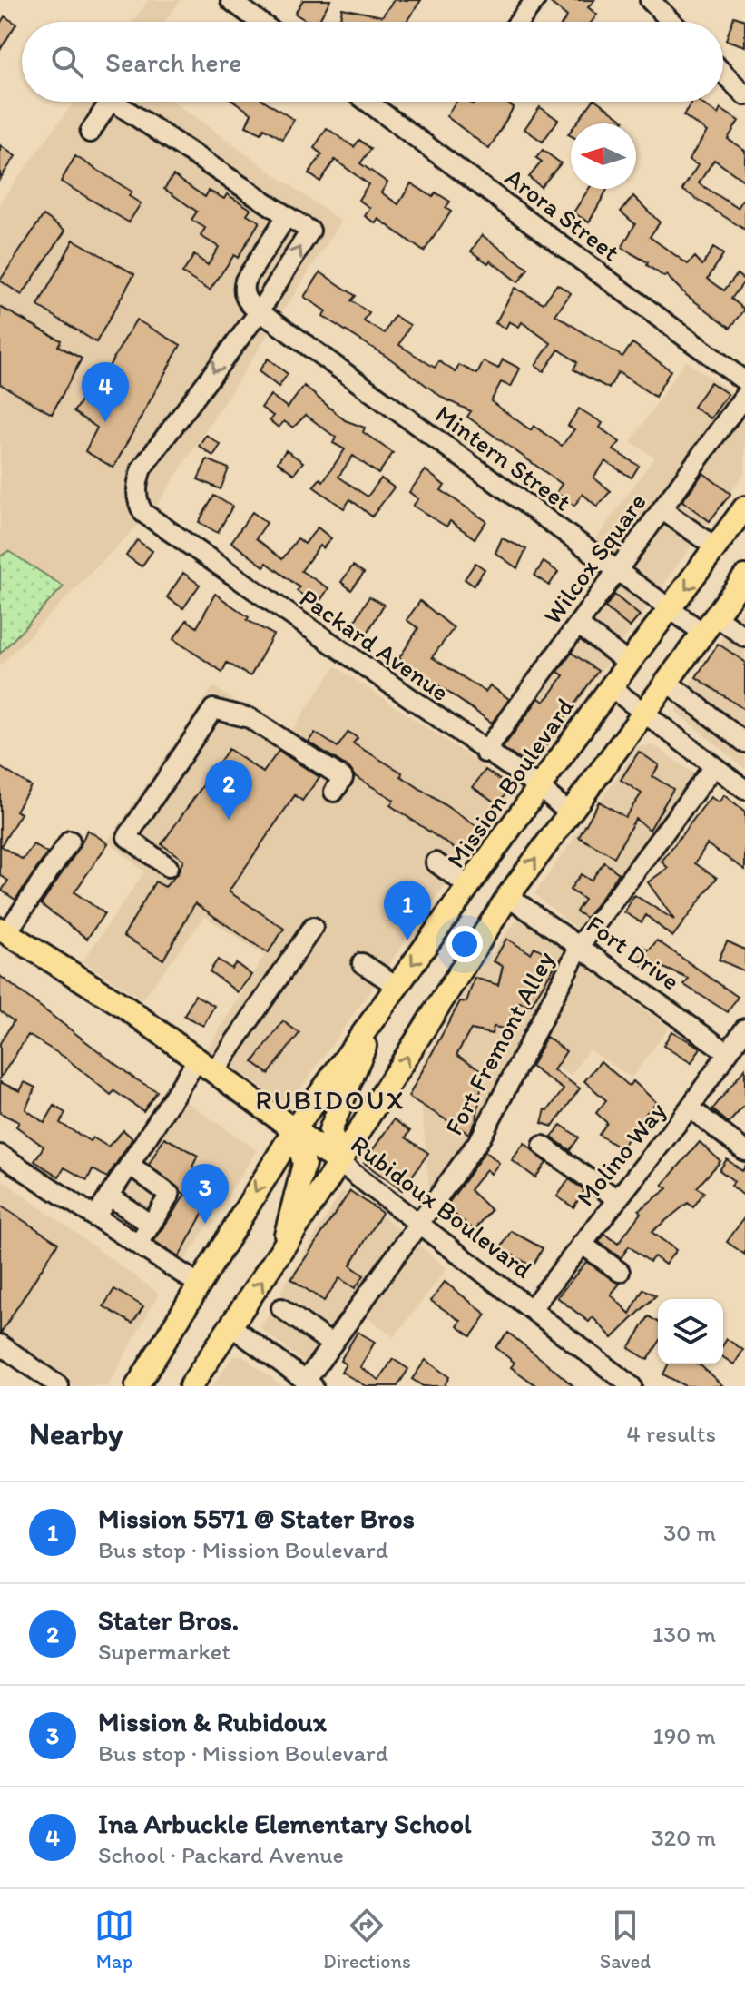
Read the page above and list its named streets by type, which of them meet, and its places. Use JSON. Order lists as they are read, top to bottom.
{
  "streets": {
    "main road": ["Mission Boulevard", "Rubidoux Boulevard"],
    "street": [
      "Arora Street",
      "Mintern Street",
      "Wilcox Square",
      "Packard Avenue",
      "Fort Drive",
      "Fort Fremont Alley",
      "Molino Way"
    ]
  },
  "crossings": [
    ["Mintern Street", "Wilcox Square"],
    ["Mintern Street", "Packard Avenue"],
    ["Mintern Street", "Mission Boulevard"],
    ["Wilcox Square", "Packard Avenue"],
    ["Packard Avenue", "Mission Boulevard"],
    ["Mission Boulevard", "Rubidoux Boulevard"],
    ["Fort Drive", "Fort Fremont Alley"],
    ["Fort Drive", "Molino Way"],
    ["Fort Fremont Alley", "Rubidoux Boulevard"],
    ["Molino Way", "Rubidoux Boulevard"]
  ],
  "districts": ["RUBIDOUX"],
  "north": "left",
  "page": {
    "search": "Search here",
    "pins": [
      "4",
      "2",
      "1",
      "3"
    ],
    "heading": ["Nearby", "4 results"],
    "list": [
      {
        "mark": "1",
        "name": "Mission 5571 @ Stater Bros",
        "note": "Bus stop · Mission Boulevard",
        "value": "30 m"
      },
      {
        "mark": "2",
        "name": "Stater Bros.",
        "note": "Supermarket",
        "value": "130 m"
      },
      {
        "mark": "3",
        "name": "Mission & Rubidoux",
        "note": "Bus stop · Mission Boulevard",
        "value": "190 m"
      },
      {
        "mark": "4",
        "name": "Ina Arbuckle Elementary School",
        "note": "School · Packard Avenue",
        "value": "320 m"
      }
    ],
    "nav": ["Map", "Directions", "Saved"]
  }
}
